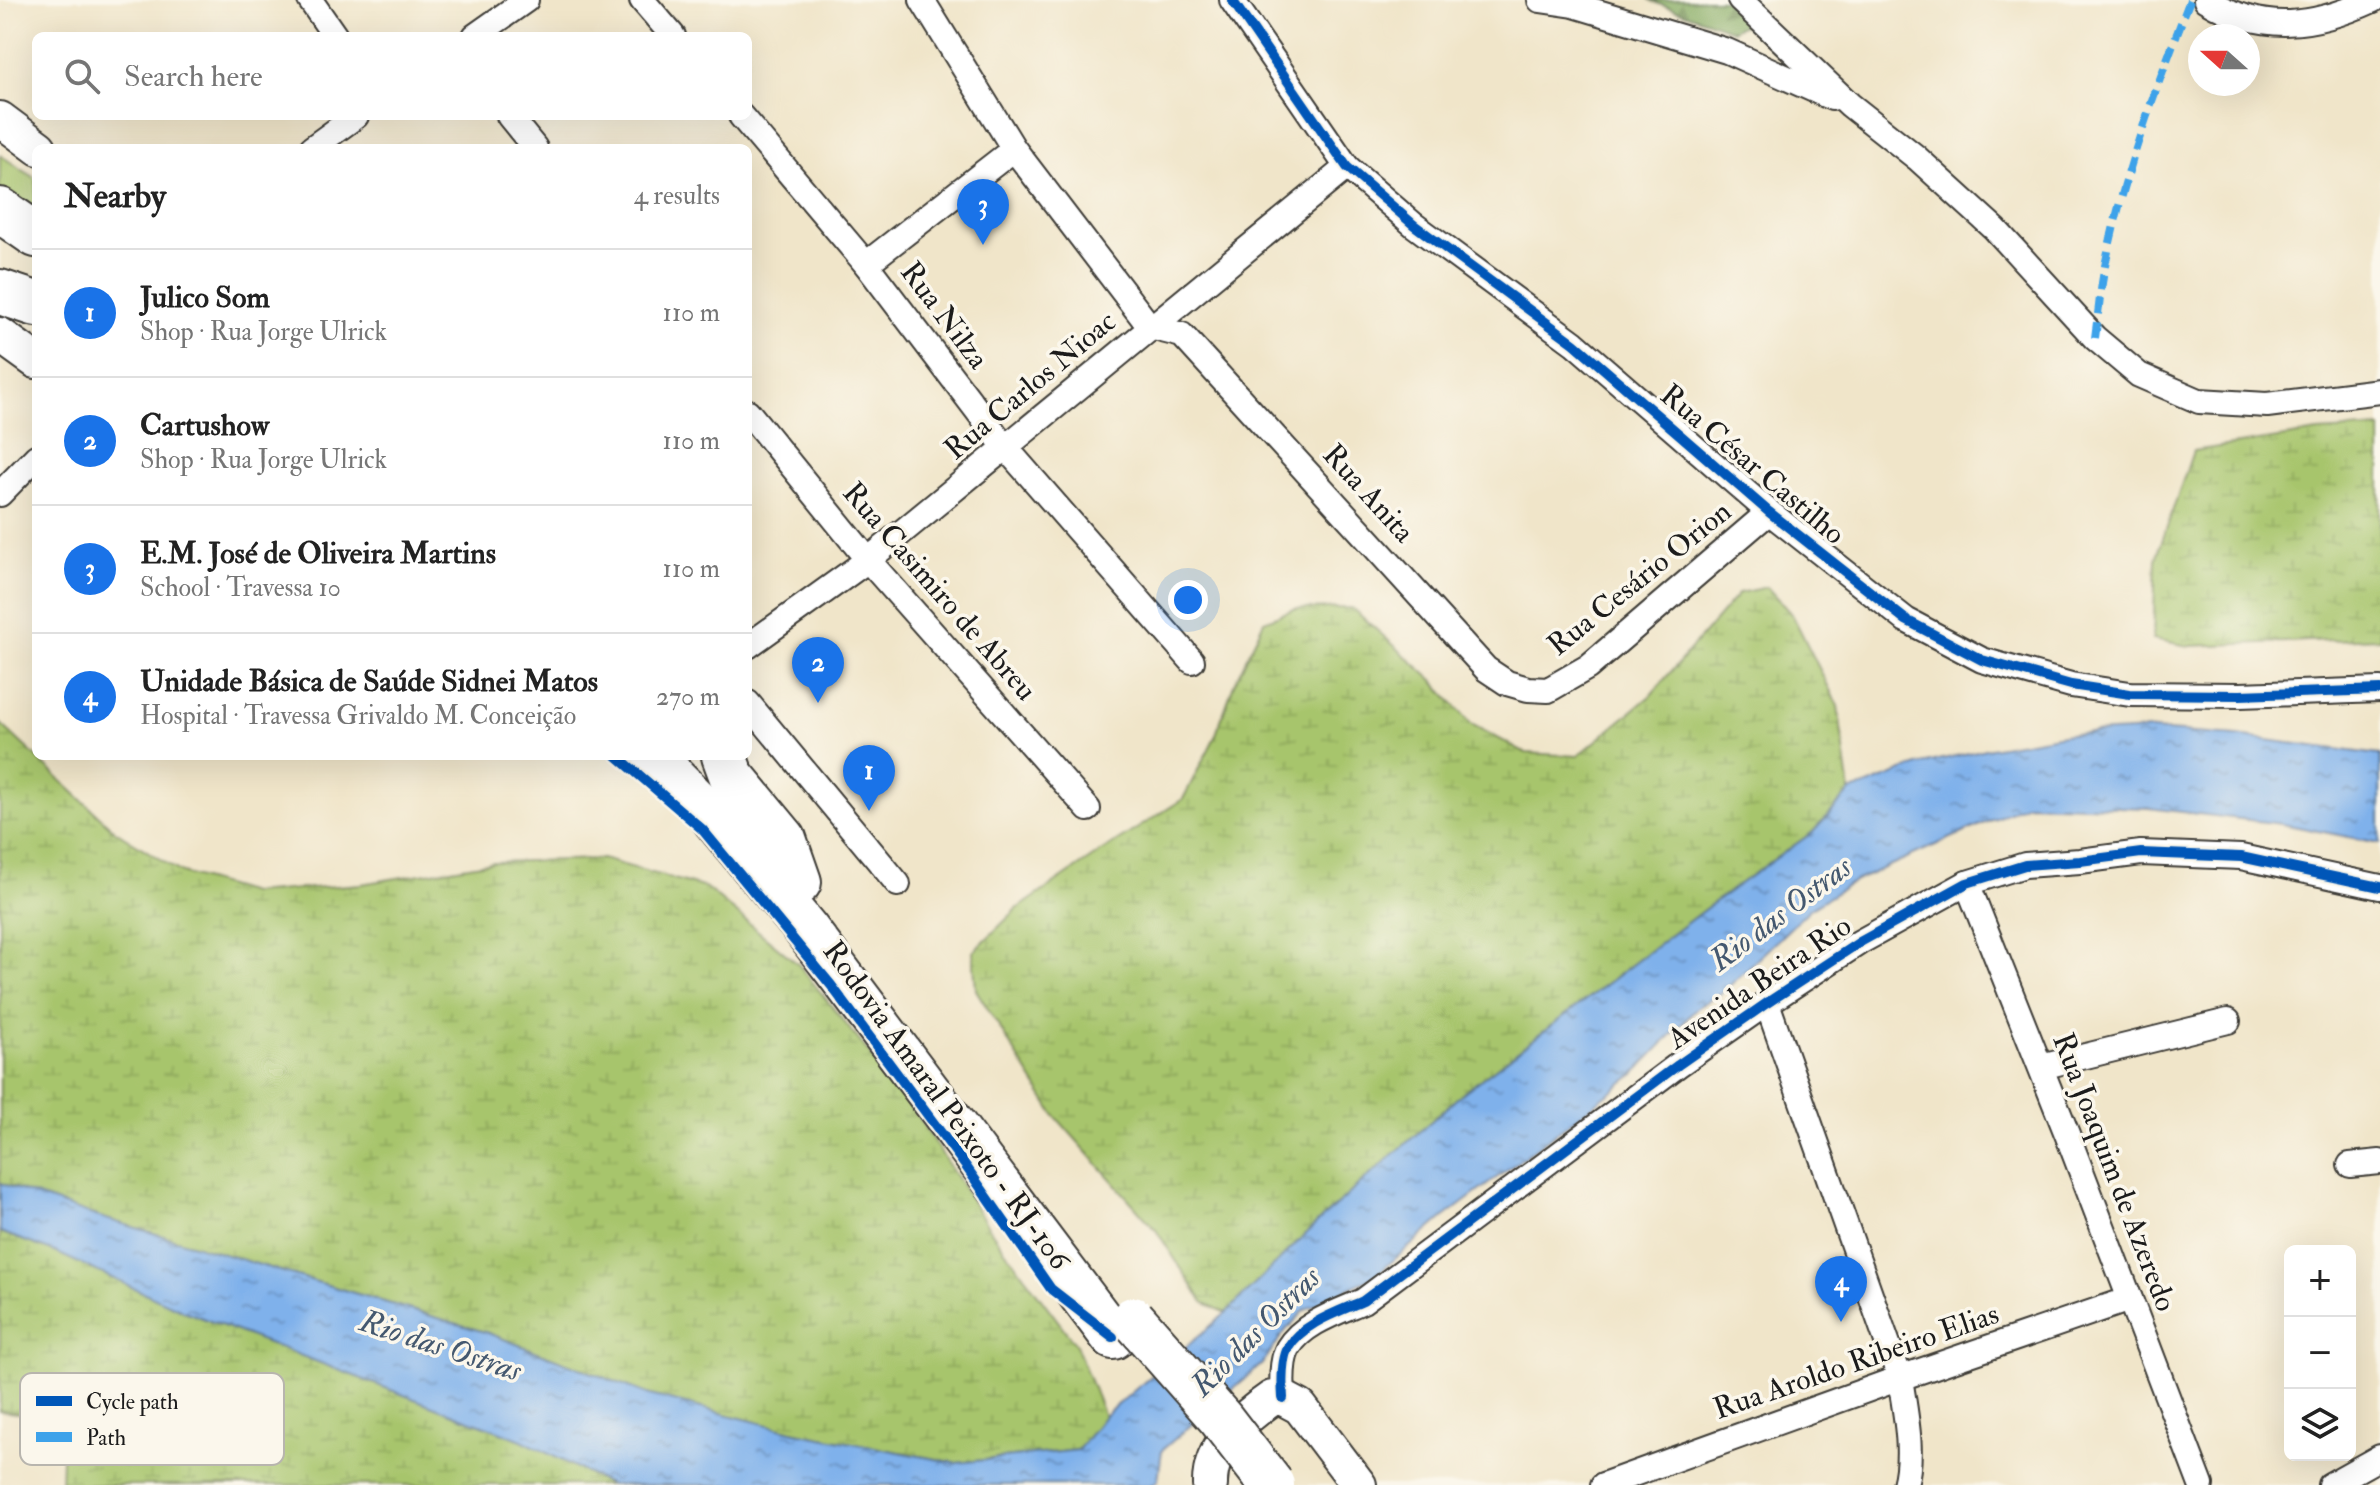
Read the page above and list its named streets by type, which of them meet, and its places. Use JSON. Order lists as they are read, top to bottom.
{
  "streets": {
    "street": [
      "Rua Nilza",
      "Rua Carlos Nioac",
      "Rua César Castilho",
      "Rua Anita",
      "Rua Cesário Orion",
      "Rua Casimiro de Abreu",
      "Avenida Beira Rio",
      "Rua Joaquim de Azeredo",
      "Rua Aroldo Ribeiro Elias"
    ],
    "cycle path": ["Rodovia Amaral Peixoto - RJ-106"]
  },
  "crossings": [
    ["Rua Nilza", "Rua Carlos Nioac"],
    ["Rua Carlos Nioac", "Rua César Castilho"],
    ["Rua Carlos Nioac", "Rua Anita"],
    ["Rua Carlos Nioac", "Rua Casimiro de Abreu"],
    ["Rua César Castilho", "Rua Cesário Orion"],
    ["Rua Anita", "Rua Cesário Orion"],
    ["Avenida Beira Rio", "Rua Joaquim de Azeredo"],
    ["Rua Joaquim de Azeredo", "Rua Aroldo Ribeiro Elias"]
  ],
  "water": ["Rio das Ostras"],
  "legend": ["Cycle path", "Path"],
  "north": "left",
  "page": {
    "search": "Search here",
    "heading": ["Nearby", "4 results"],
    "pins": [
      "3",
      "2",
      "1",
      "4"
    ],
    "list": [
      {
        "mark": "1",
        "name": "Julico Som",
        "note": "Shop · Rua Jorge Ulrick",
        "value": "110 m"
      },
      {
        "mark": "2",
        "name": "Cartushow",
        "note": "Shop · Rua Jorge Ulrick",
        "value": "110 m"
      },
      {
        "mark": "3",
        "name": "E.M. José de Oliveira Martins",
        "note": "School · Travessa 10",
        "value": "110 m"
      },
      {
        "mark": "4",
        "name": "Unidade Básica de Saúde Sidnei Matos",
        "note": "Hospital · Travessa Grivaldo M. Conceição",
        "value": "270 m"
      }
    ],
    "map_buttons": ["+", "−"]
  }
}
